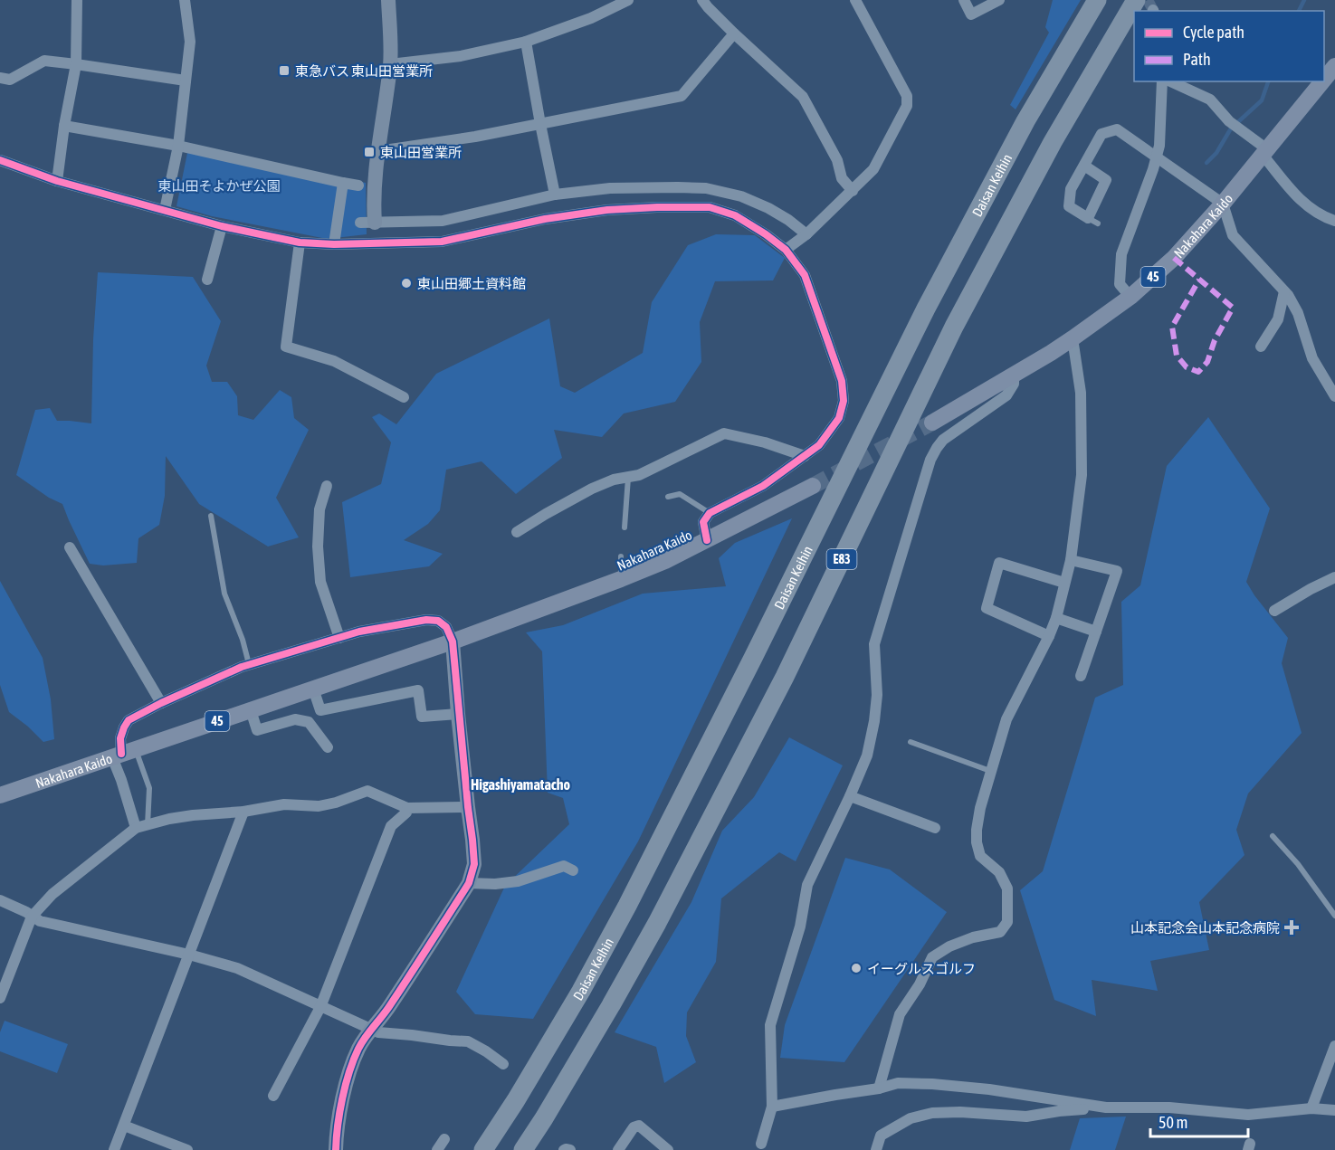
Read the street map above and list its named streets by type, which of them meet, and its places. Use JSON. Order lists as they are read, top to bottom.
{
  "streets": {
    "highway": ["Daisan Keihin", "E83"],
    "main road": ["Nakahara Kaido", "45"]
  },
  "districts": ["Higashiyamatacho"],
  "parks": ["東山田そよかぜ公園"],
  "places": {
    "transit": ["東急バス 東山田営業所", "東山田営業所"],
    "other": ["東山田郷土資料館", "イーグルスゴルフ"],
    "health": ["山本記念会山本記念病院"]
  },
  "legend": ["Cycle path", "Path"],
  "scale_bar": "50 m"
}
